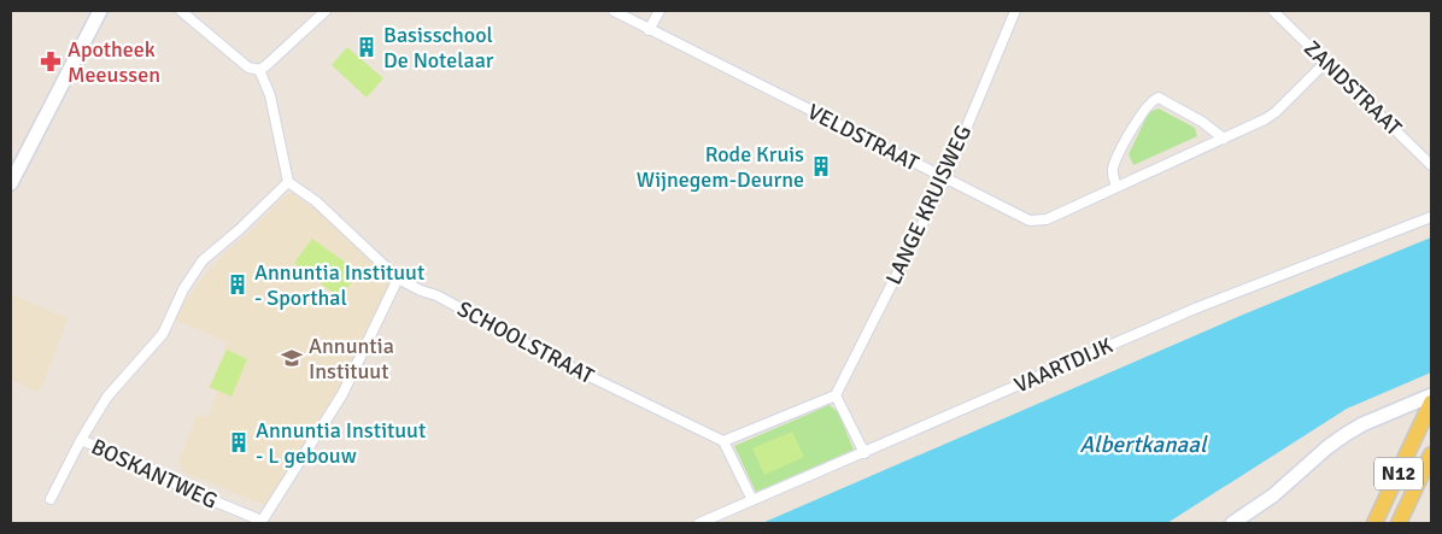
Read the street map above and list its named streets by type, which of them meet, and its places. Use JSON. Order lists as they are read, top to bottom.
{
  "streets": {
    "main road": ["N12"],
    "street": [
      "ZANDSTRAAT",
      "VELDSTRAAT",
      "LANGE KRUISWEG",
      "SCHOOLSTRAAT",
      "VAARTDIJK",
      "BOSKANTWEG"
    ]
  },
  "crossings": [
    ["ZANDSTRAAT", "VELDSTRAAT"],
    ["VELDSTRAAT", "LANGE KRUISWEG"],
    ["SCHOOLSTRAAT", "BOSKANTWEG"]
  ],
  "water": ["Albertkanaal"],
  "places": {
    "building": [
      "Basisschool De Notelaar",
      "Rode Kruis Wijnegem-Deurne",
      "Annuntia Instituut - Sporthal",
      "Annuntia Instituut - L gebouw"
    ],
    "pharmacy": ["Apotheek Meeussen"],
    "school or university": ["Annuntia Instituut"]
  }
}
